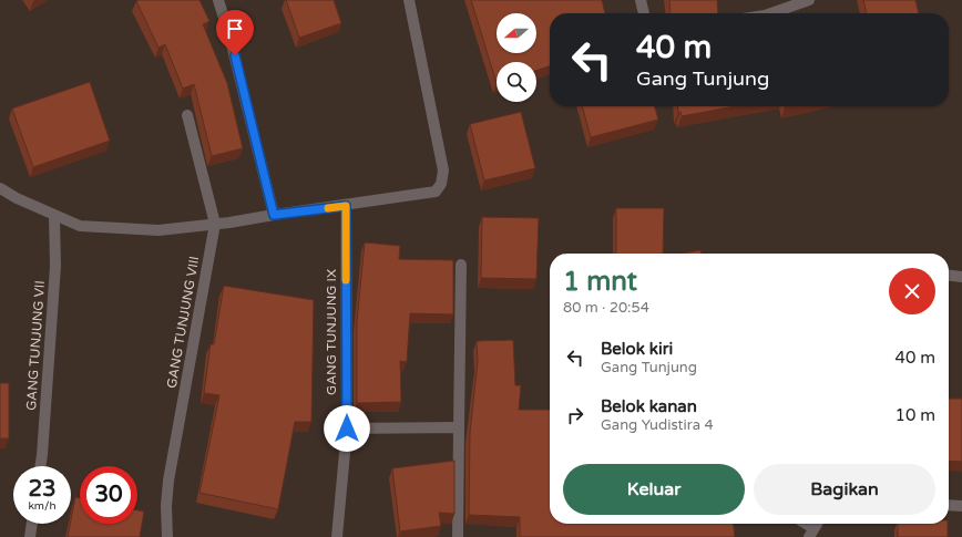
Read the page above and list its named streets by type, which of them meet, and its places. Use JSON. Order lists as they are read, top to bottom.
{
  "streets": {
    "street": ["GANG TUNJUNG VIII", "GANG TUNJUNG IX", "GANG TUNJUNG VII"]
  },
  "north": "left",
  "page": {
    "turn": ["40 m", "Gang Tunjung"],
    "heading": ["1 mnt", "80 m · 20:54"],
    "list": [
      {
        "name": "Belok kiri",
        "note": "Gang Tunjung",
        "value": "40 m"
      },
      {
        "name": "Belok kanan",
        "note": "Gang Yudistira 4",
        "value": "10 m"
      }
    ],
    "buttons": ["Keluar", "Bagikan"],
    "speed": "23 km/h",
    "limit": "30"
  }
}
